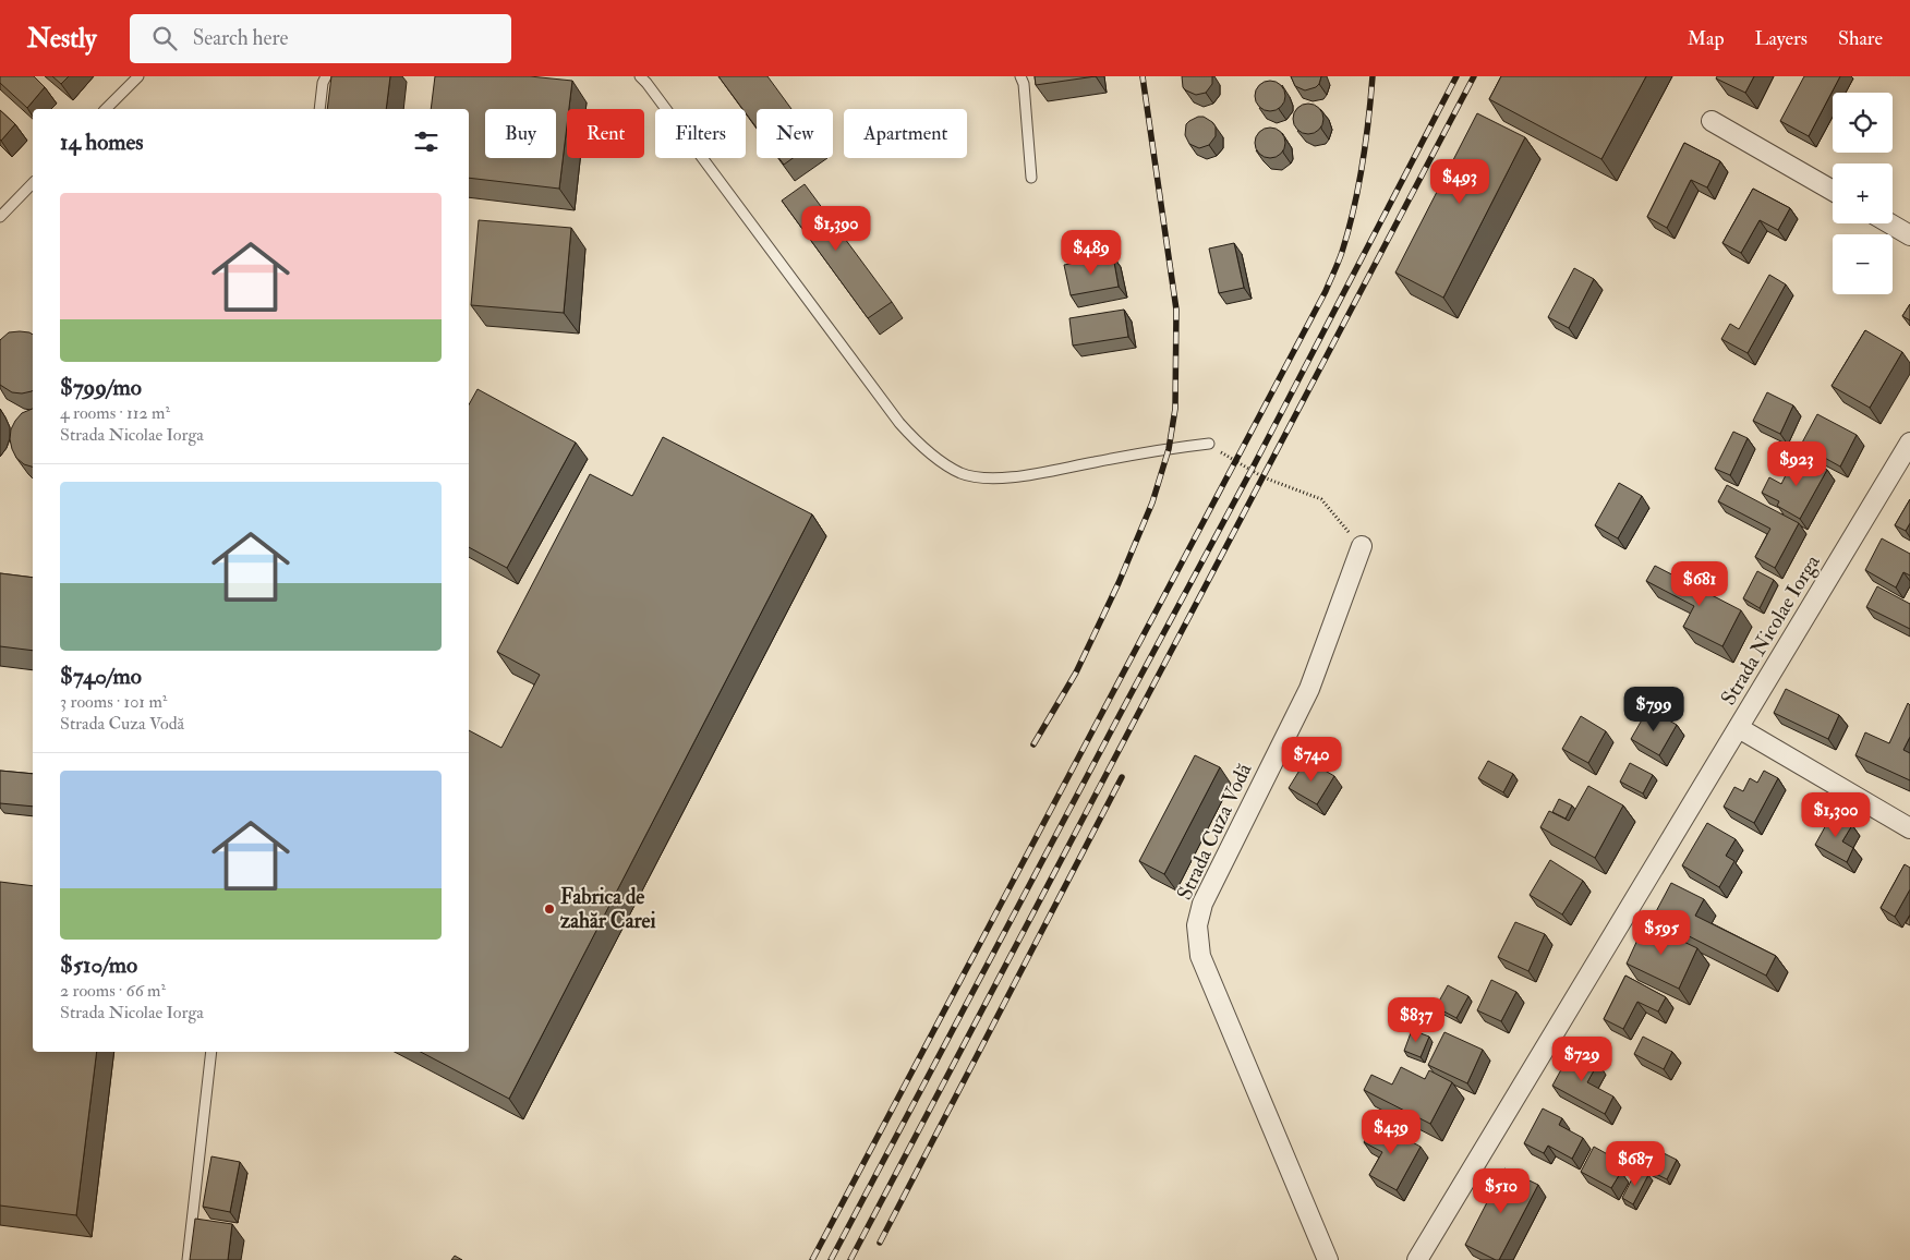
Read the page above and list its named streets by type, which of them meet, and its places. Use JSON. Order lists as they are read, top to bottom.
{
  "streets": {
    "street": ["Strada Nicolae Iorga", "Strada Cuza Vodă"]
  },
  "places": ["Fabrica de zahăr Carei"],
  "page": {
    "header": "Nestly",
    "search": "Search here",
    "nav": ["Map", "Layers", "Share"],
    "map_buttons": ["+", "−"],
    "chip": [
      "Buy",
      "Rent",
      "Filters",
      "New",
      "Apartment"
    ],
    "heading": "14 homes",
    "price": [
      "$493",
      "$1,390",
      "$489",
      "$923",
      "$681",
      "$799",
      "$740",
      "$1,300",
      "$595",
      "$837",
      "$729",
      "$439",
      "$687",
      "$510"
    ],
    "list": [
      {
        "name": "$799/mo",
        "note": "4 rooms · 112 m² · Strada Nicolae Iorga"
      },
      {
        "name": "$740/mo",
        "note": "3 rooms · 101 m² · Strada Cuza Vodă"
      },
      {
        "name": "$510/mo",
        "note": "2 rooms · 66 m² · Strada Nicolae Iorga"
      }
    ]
  }
}
